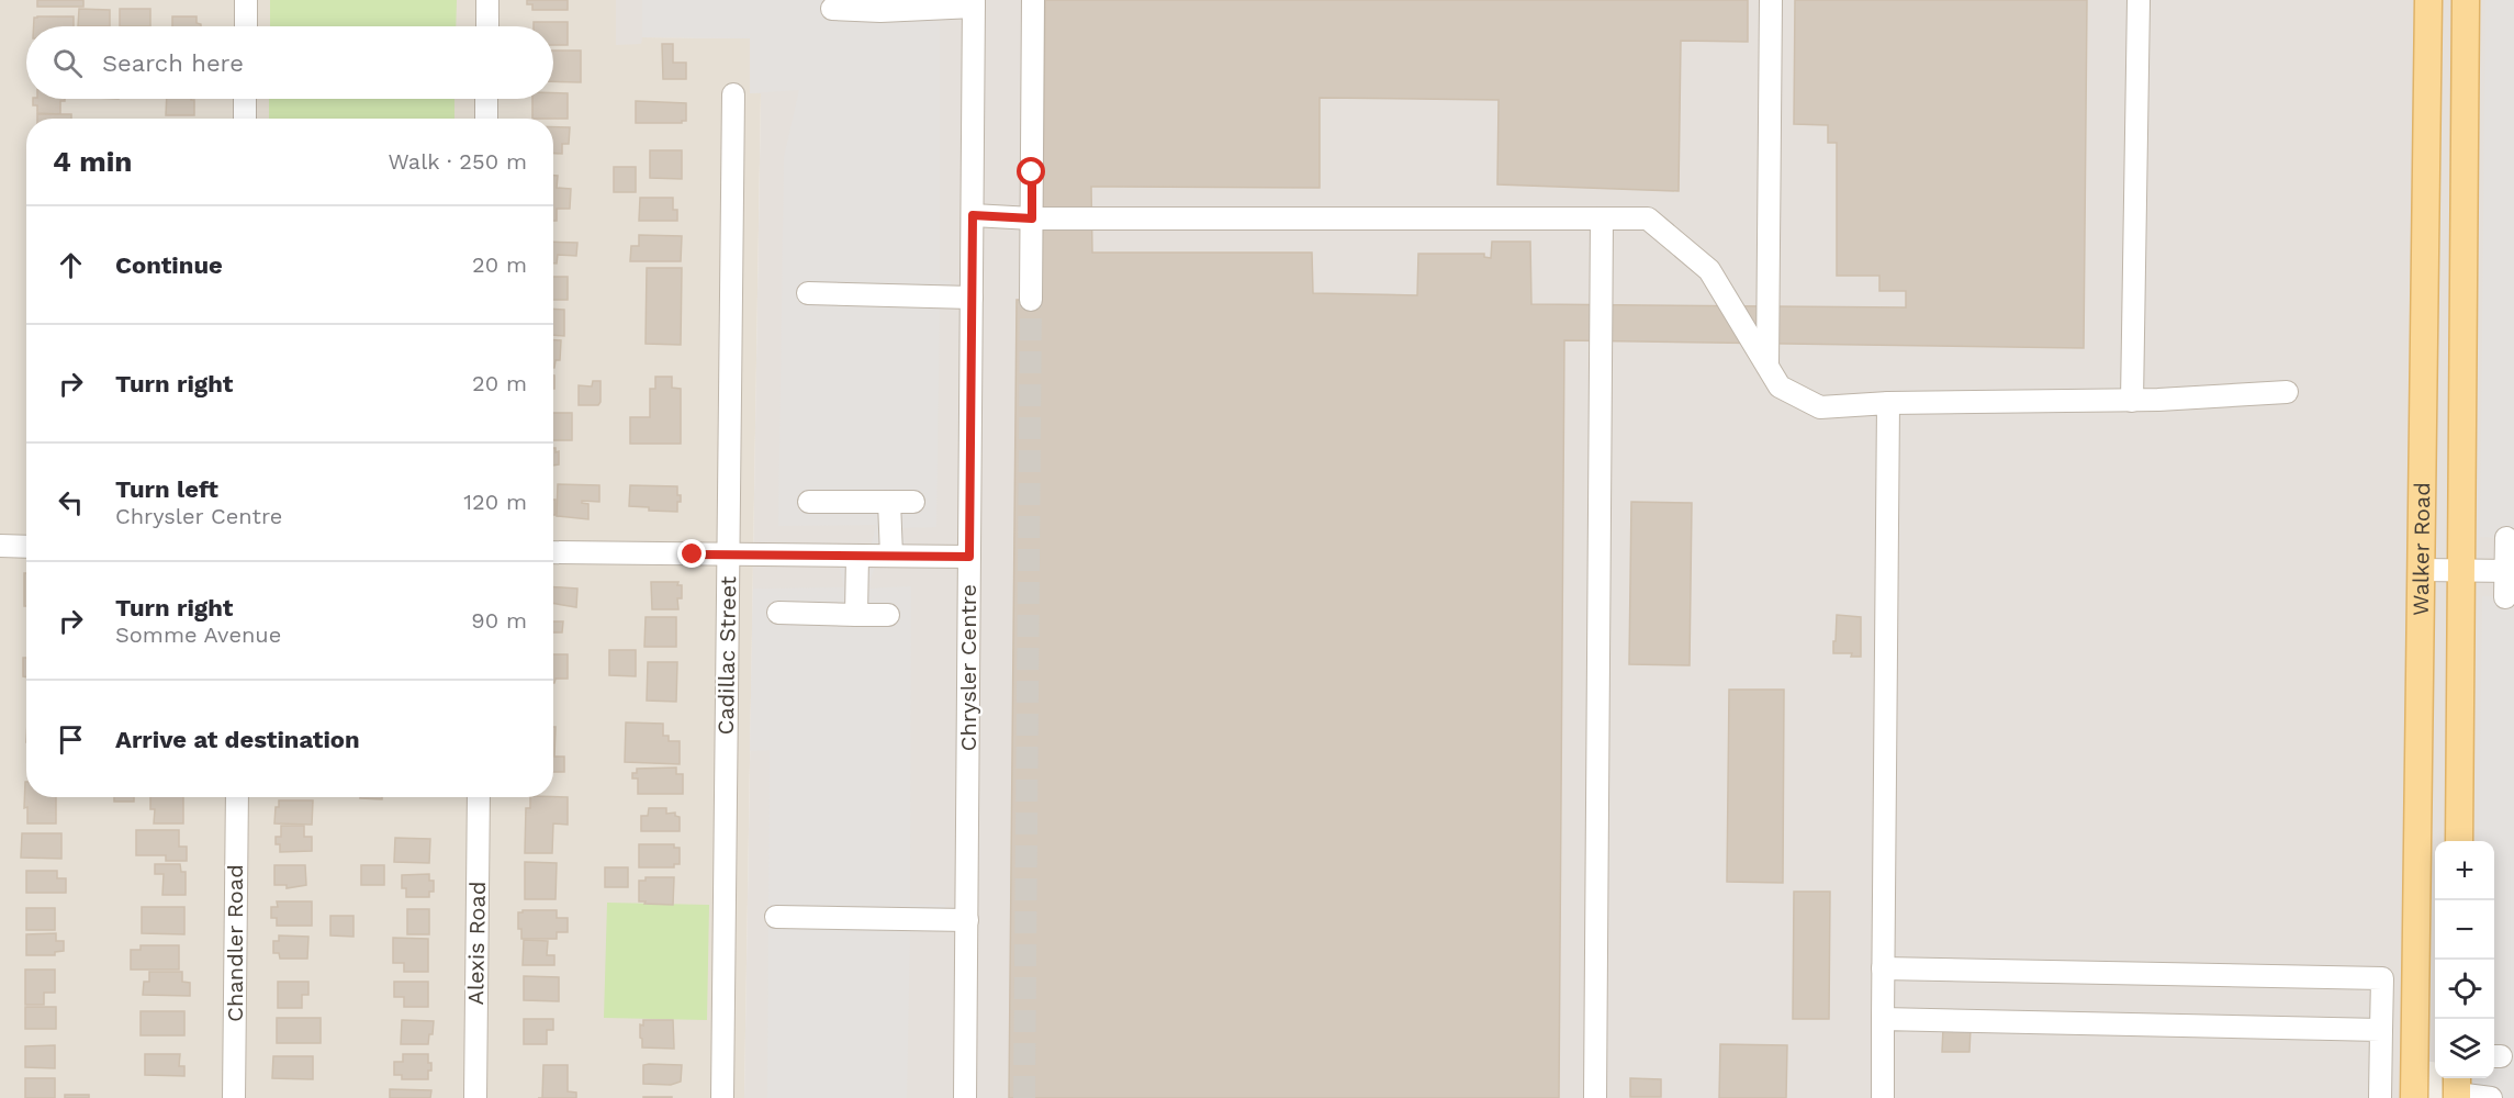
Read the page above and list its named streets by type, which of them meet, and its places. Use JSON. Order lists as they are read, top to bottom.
{
  "streets": {
    "main road": ["Walker Road"],
    "street": [
      "Cadillac Street",
      "Chrysler Centre",
      "Chandler Road",
      "Alexis Road"
    ]
  },
  "page": {
    "search": "Search here",
    "heading": ["4 min", "Walk · 250 m"],
    "list": [
      ["Continue", "20 m"],
      ["Turn right", "20 m"],
      ["Turn left", "Chrysler Centre", "120 m"],
      ["Turn right", "Somme Avenue", "90 m"],
      "Arrive at destination"
    ],
    "map_buttons": ["+", "−"]
  }
}
